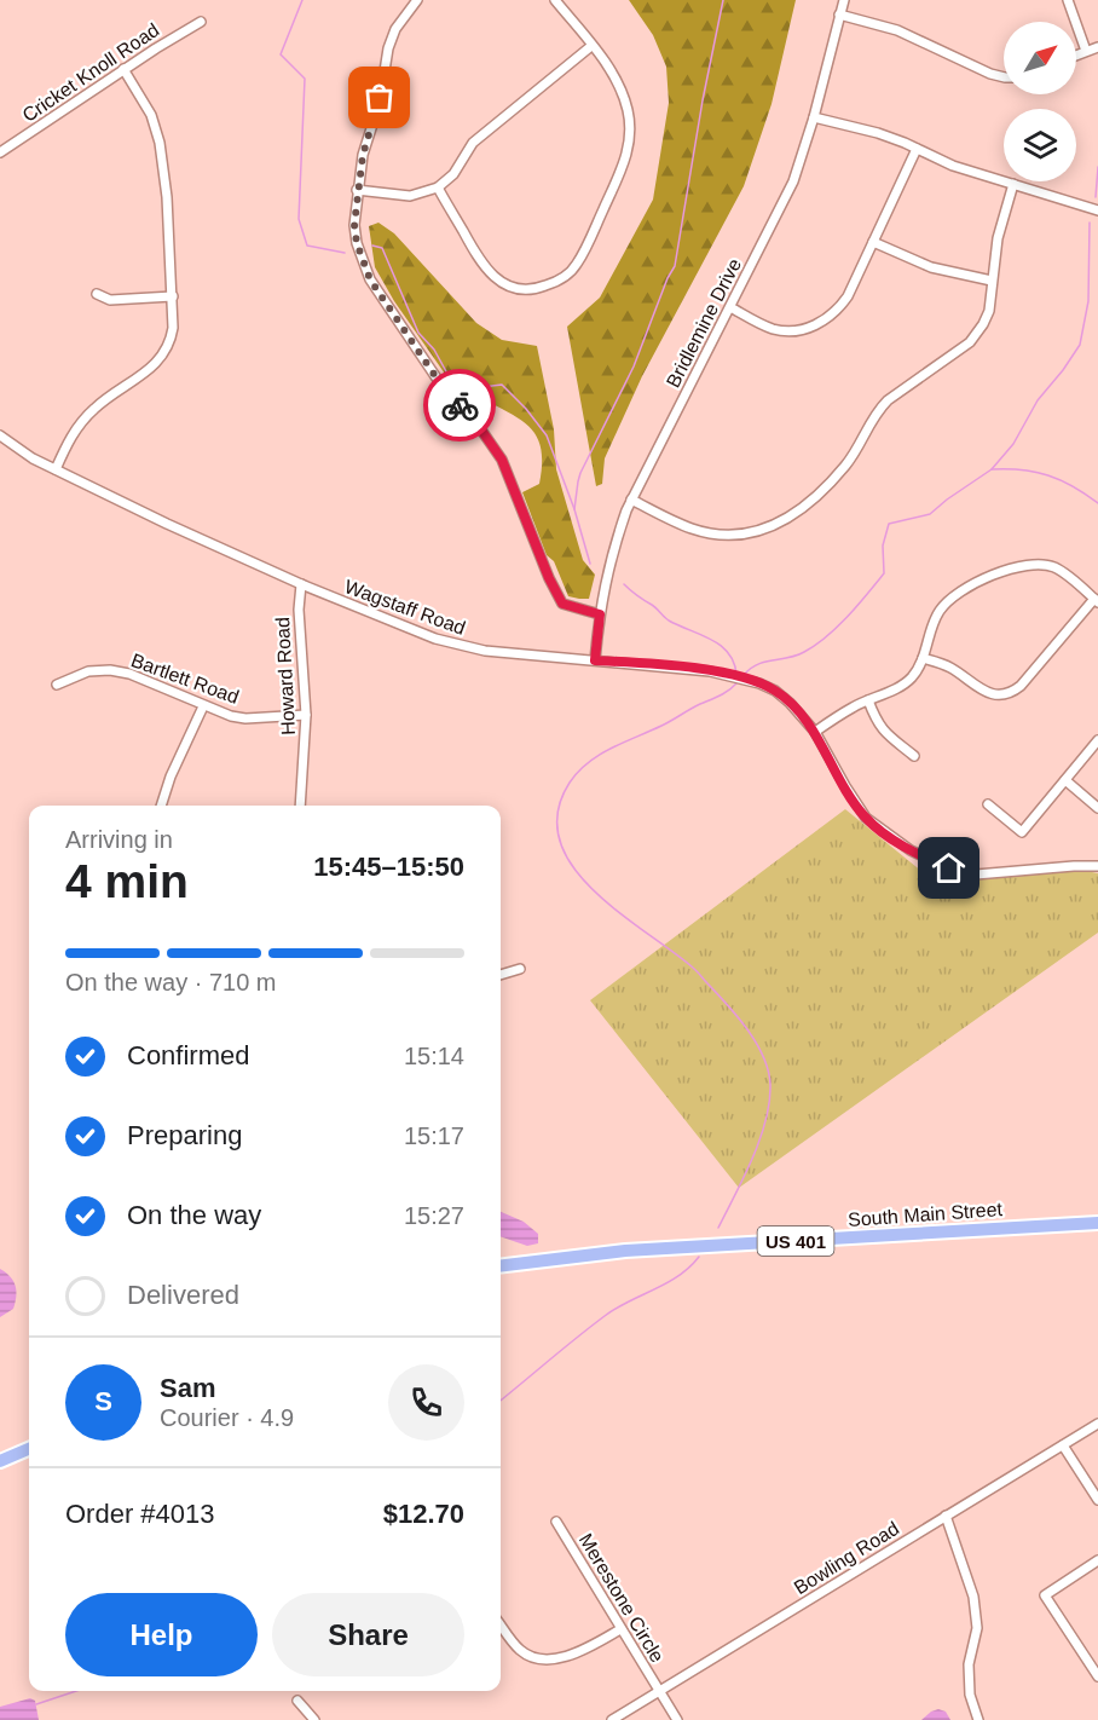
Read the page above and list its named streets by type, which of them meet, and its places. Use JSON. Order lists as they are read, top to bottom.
{
  "streets": {
    "highway": ["South Main Street", "US 401"],
    "street": [
      "Cricket Knoll Road",
      "Bridlemine Drive",
      "Wagstaff Road",
      "Howard Road",
      "Bartlett Road",
      "Bowling Road",
      "Merestone Circle"
    ]
  },
  "crossings": [
    ["Bridlemine Drive", "Wagstaff Road"],
    ["Wagstaff Road", "Howard Road"],
    ["Howard Road", "Bartlett Road"],
    ["Bowling Road", "Merestone Circle"]
  ],
  "north": "top right",
  "page": {
    "heading": ["4 min", "Arriving in", "15:45–15:50"],
    "panel": [
      "Sam",
      "Courier · 4.9",
      "Order #4013",
      "$12.70"
    ],
    "bar": "On the way · 710 m",
    "list": [
      ["Confirmed", "15:14"],
      ["Preparing", "15:17"],
      ["On the way", "15:27"],
      "Delivered"
    ],
    "round": "S",
    "buttons": ["Help", "Share"]
  }
}
